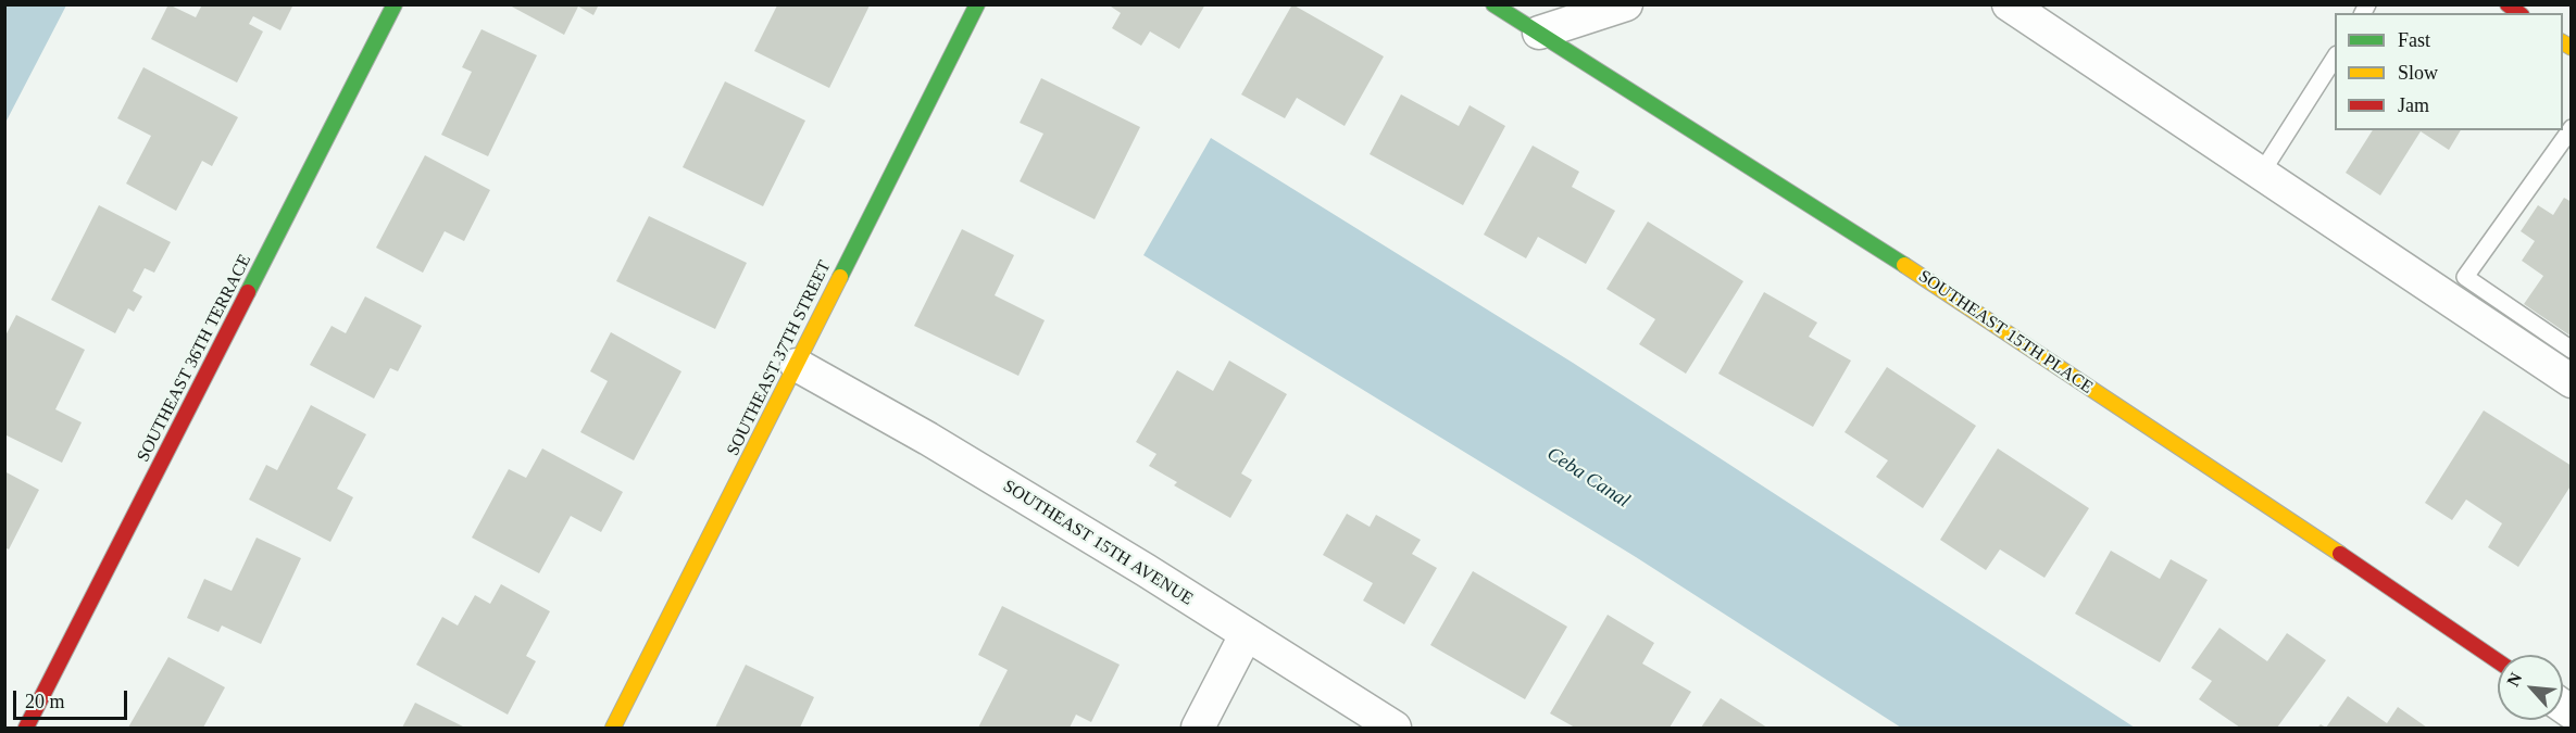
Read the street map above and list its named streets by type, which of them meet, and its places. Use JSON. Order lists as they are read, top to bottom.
{
  "streets": {
    "street": [
      "SOUTHEAST 15TH PLACE",
      "SOUTHEAST 36TH TERRACE",
      "SOUTHEAST 37TH STREET",
      "SOUTHEAST 15TH AVENUE"
    ]
  },
  "crossings": [
    ["SOUTHEAST 37TH STREET", "SOUTHEAST 15TH AVENUE"]
  ],
  "water": ["Ceba Canal"],
  "legend": ["Fast", "Slow", "Jam"],
  "scale_bar": "20 m",
  "north": "top left"
}
